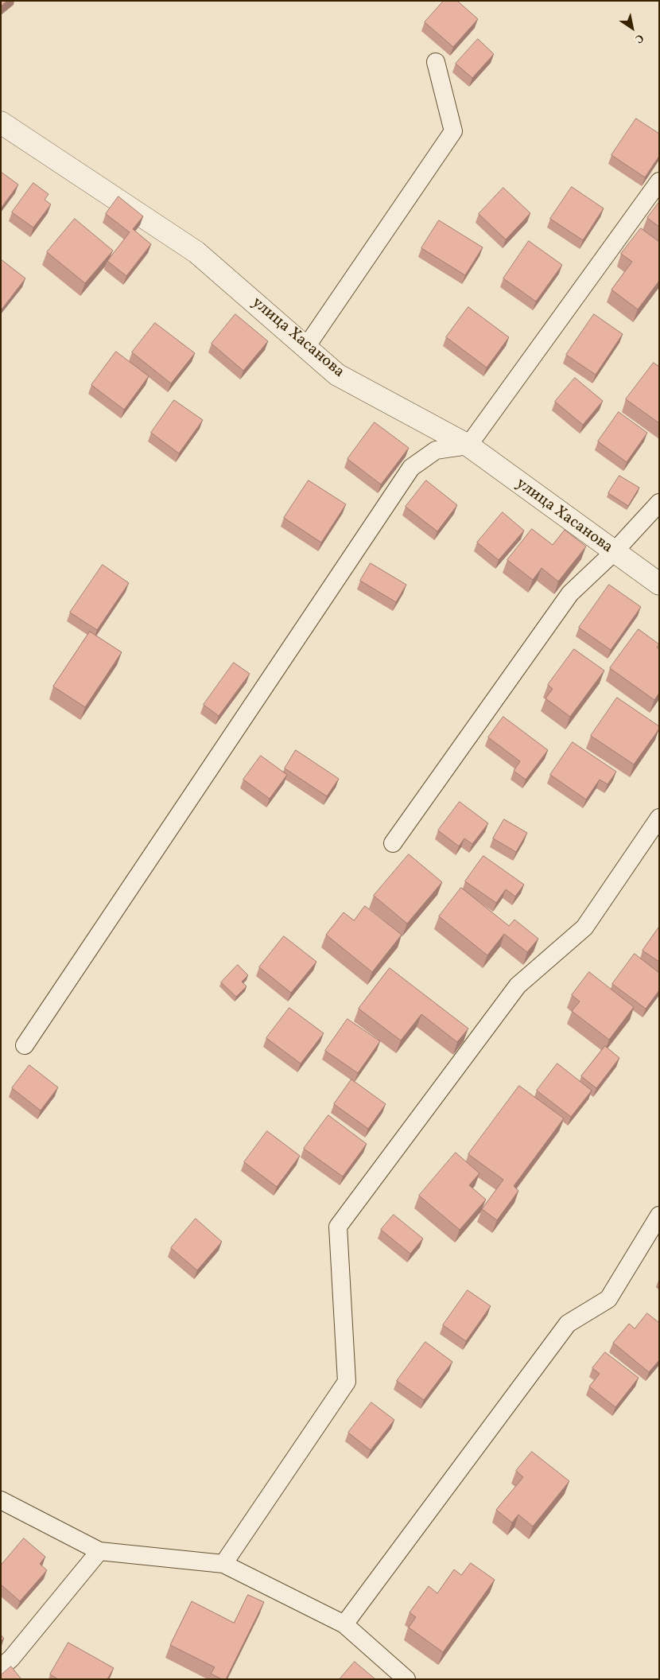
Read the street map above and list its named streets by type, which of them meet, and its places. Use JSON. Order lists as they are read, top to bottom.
{
  "streets": {
    "street": ["улица Хасанова"]
  },
  "north": "bottom right"
}
